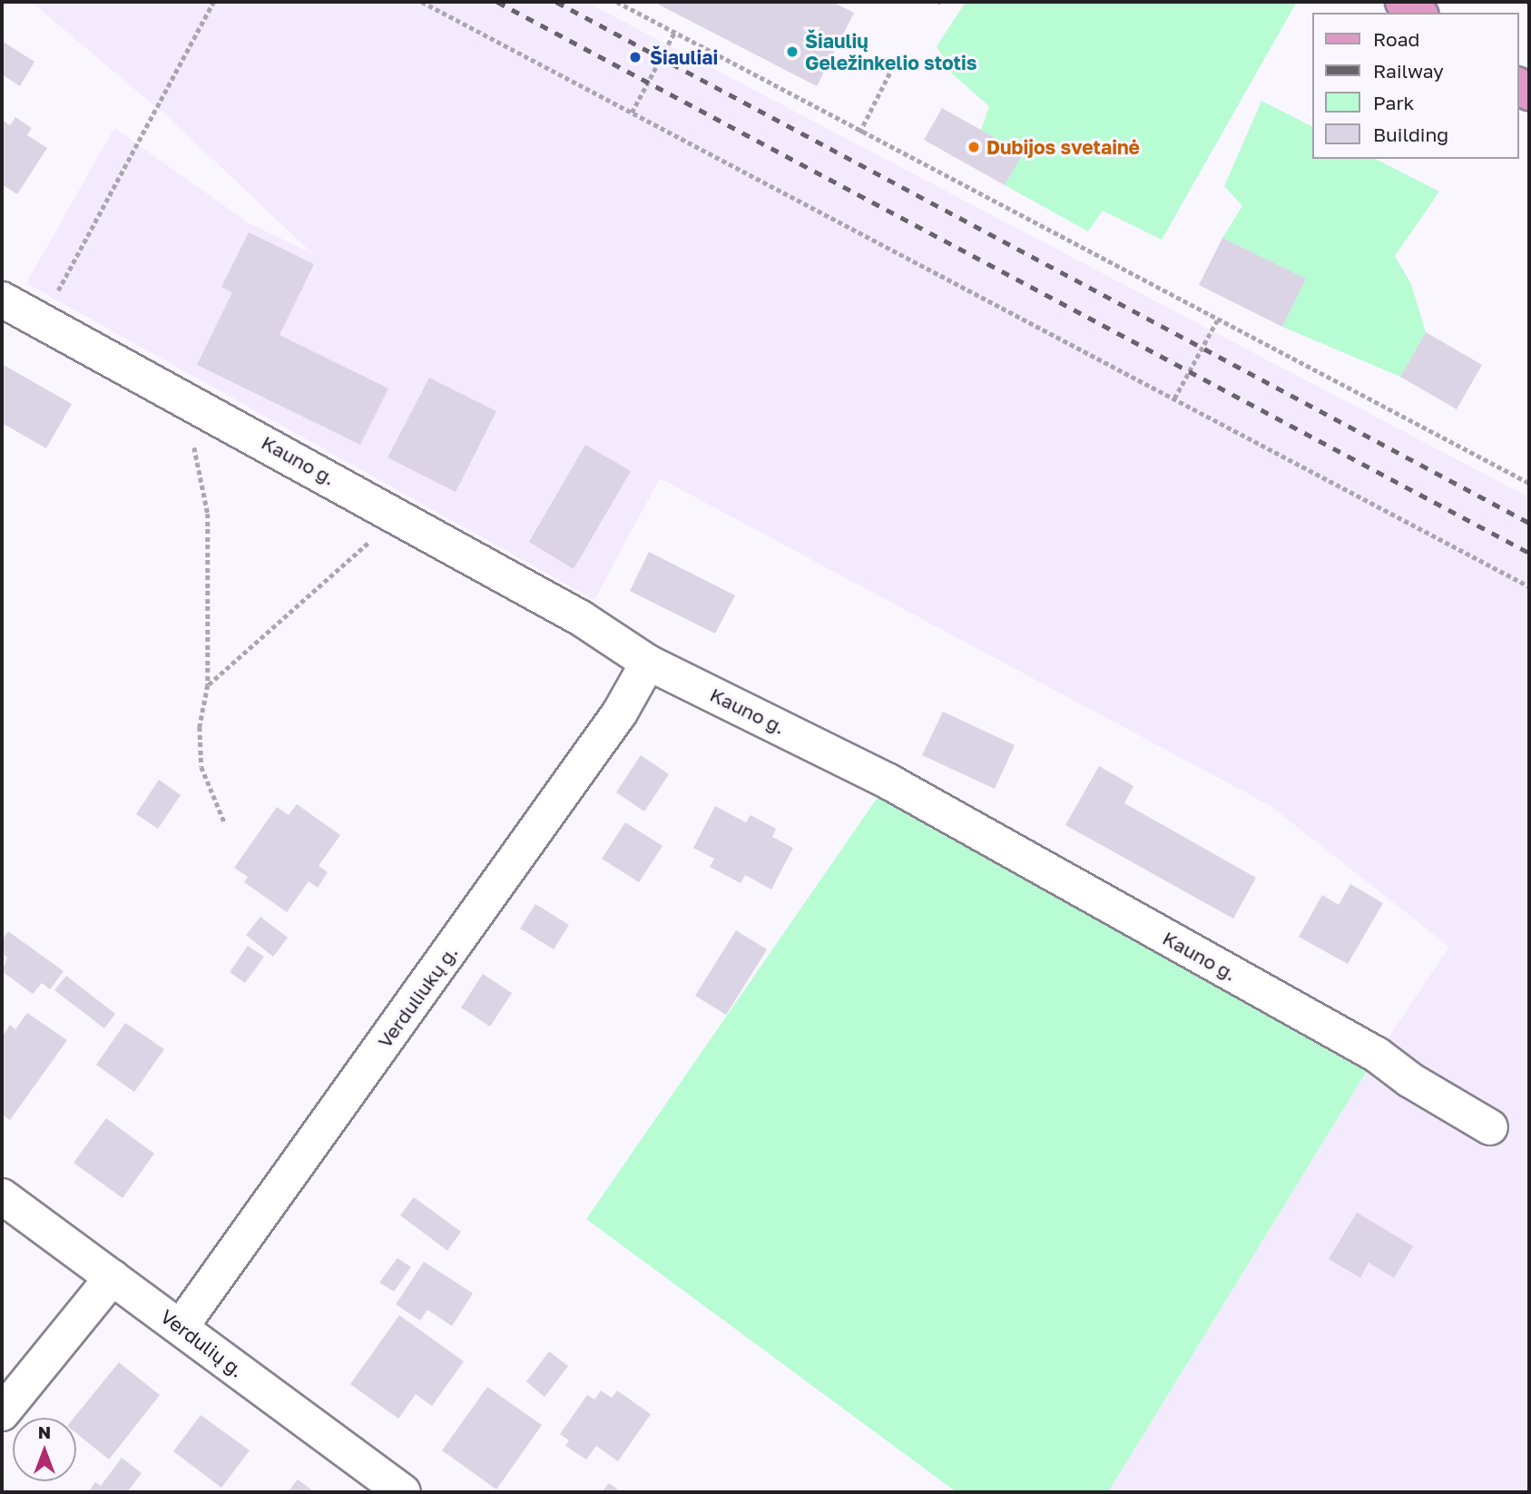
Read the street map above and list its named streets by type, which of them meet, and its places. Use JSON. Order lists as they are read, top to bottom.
{
  "streets": {
    "street": ["Kauno g.", "Verduliukų g.", "Verdulių g."]
  },
  "crossings": [
    ["Kauno g.", "Verduliukų g."],
    ["Verduliukų g.", "Verdulių g."]
  ],
  "places": ["Šiaulių Geležinkelio stotis", "Šiauliai", "Dubijos svetainė"],
  "legend": [
    "Road",
    "Railway",
    "Park",
    "Building"
  ],
  "north": "top"
}
